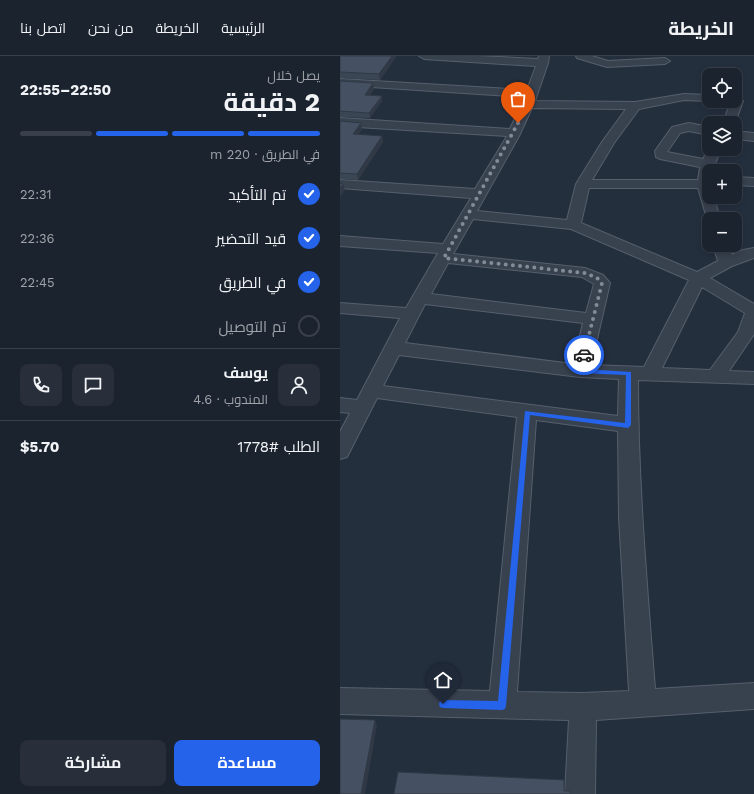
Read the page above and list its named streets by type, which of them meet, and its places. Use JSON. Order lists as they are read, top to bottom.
{
  "page": {
    "header": "الخريطة",
    "nav": [
      "الرئيسية",
      "الخريطة",
      "من نحن",
      "اتصل بنا"
    ],
    "heading": ["2 دقيقة", "يصل خلال", "22:50–22:55"],
    "panel": [
      "يوسف",
      "المندوب · 4.6",
      "الطلب #1778",
      "$5.70"
    ],
    "map_buttons": ["+", "−"],
    "bar": "في الطريق · 220 m",
    "list": [
      ["تم التأكيد", "22:31"],
      ["قيد التحضير", "22:36"],
      ["في الطريق", "22:45"],
      "تم التوصيل"
    ],
    "buttons": ["مساعدة", "مشاركة"]
  }
}
